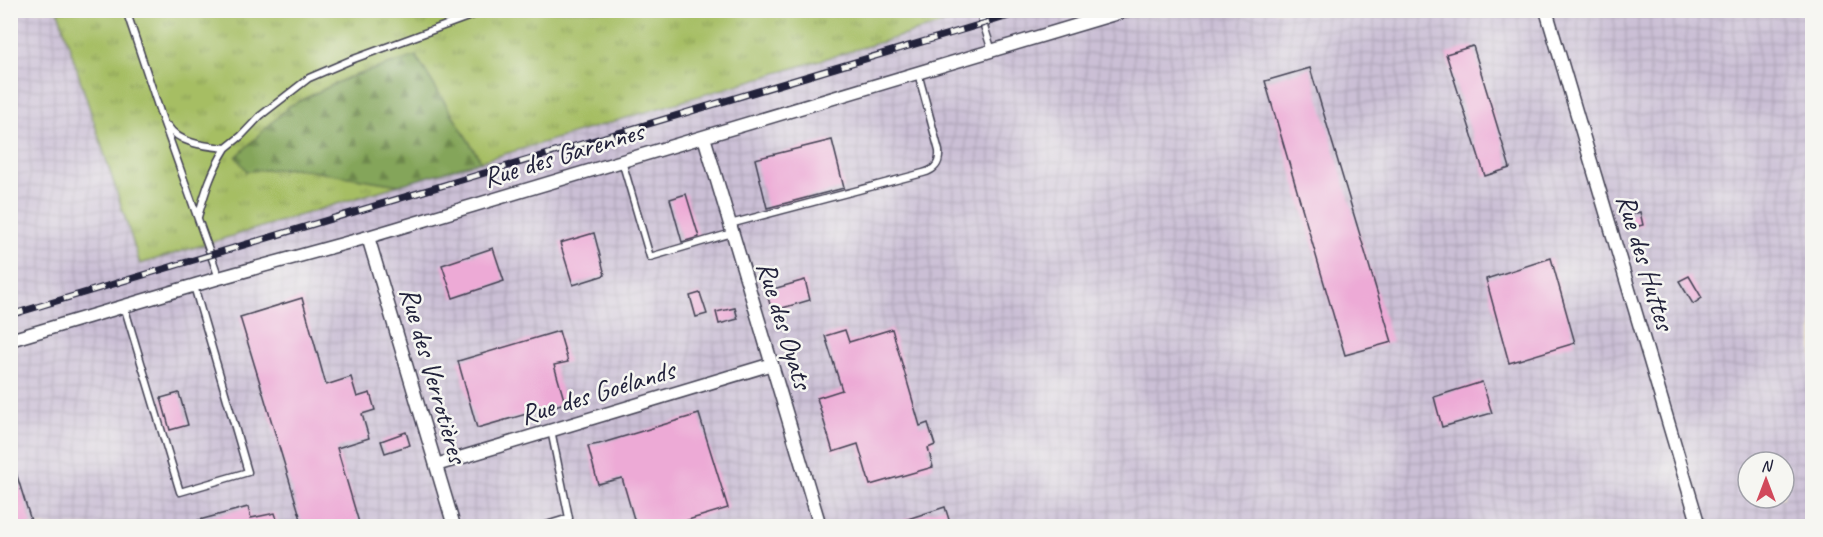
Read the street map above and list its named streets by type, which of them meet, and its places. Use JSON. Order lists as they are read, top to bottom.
{
  "streets": {
    "street": [
      "Rue des Garennes",
      "Rue des Huttes",
      "Rue des Oyats",
      "Rue des Verrotières",
      "Rue des Goélands"
    ]
  },
  "crossings": [
    ["Rue des Garennes", "Rue des Oyats"],
    ["Rue des Garennes", "Rue des Verrotières"],
    ["Rue des Oyats", "Rue des Goélands"],
    ["Rue des Verrotières", "Rue des Goélands"]
  ],
  "north": "top"
}
